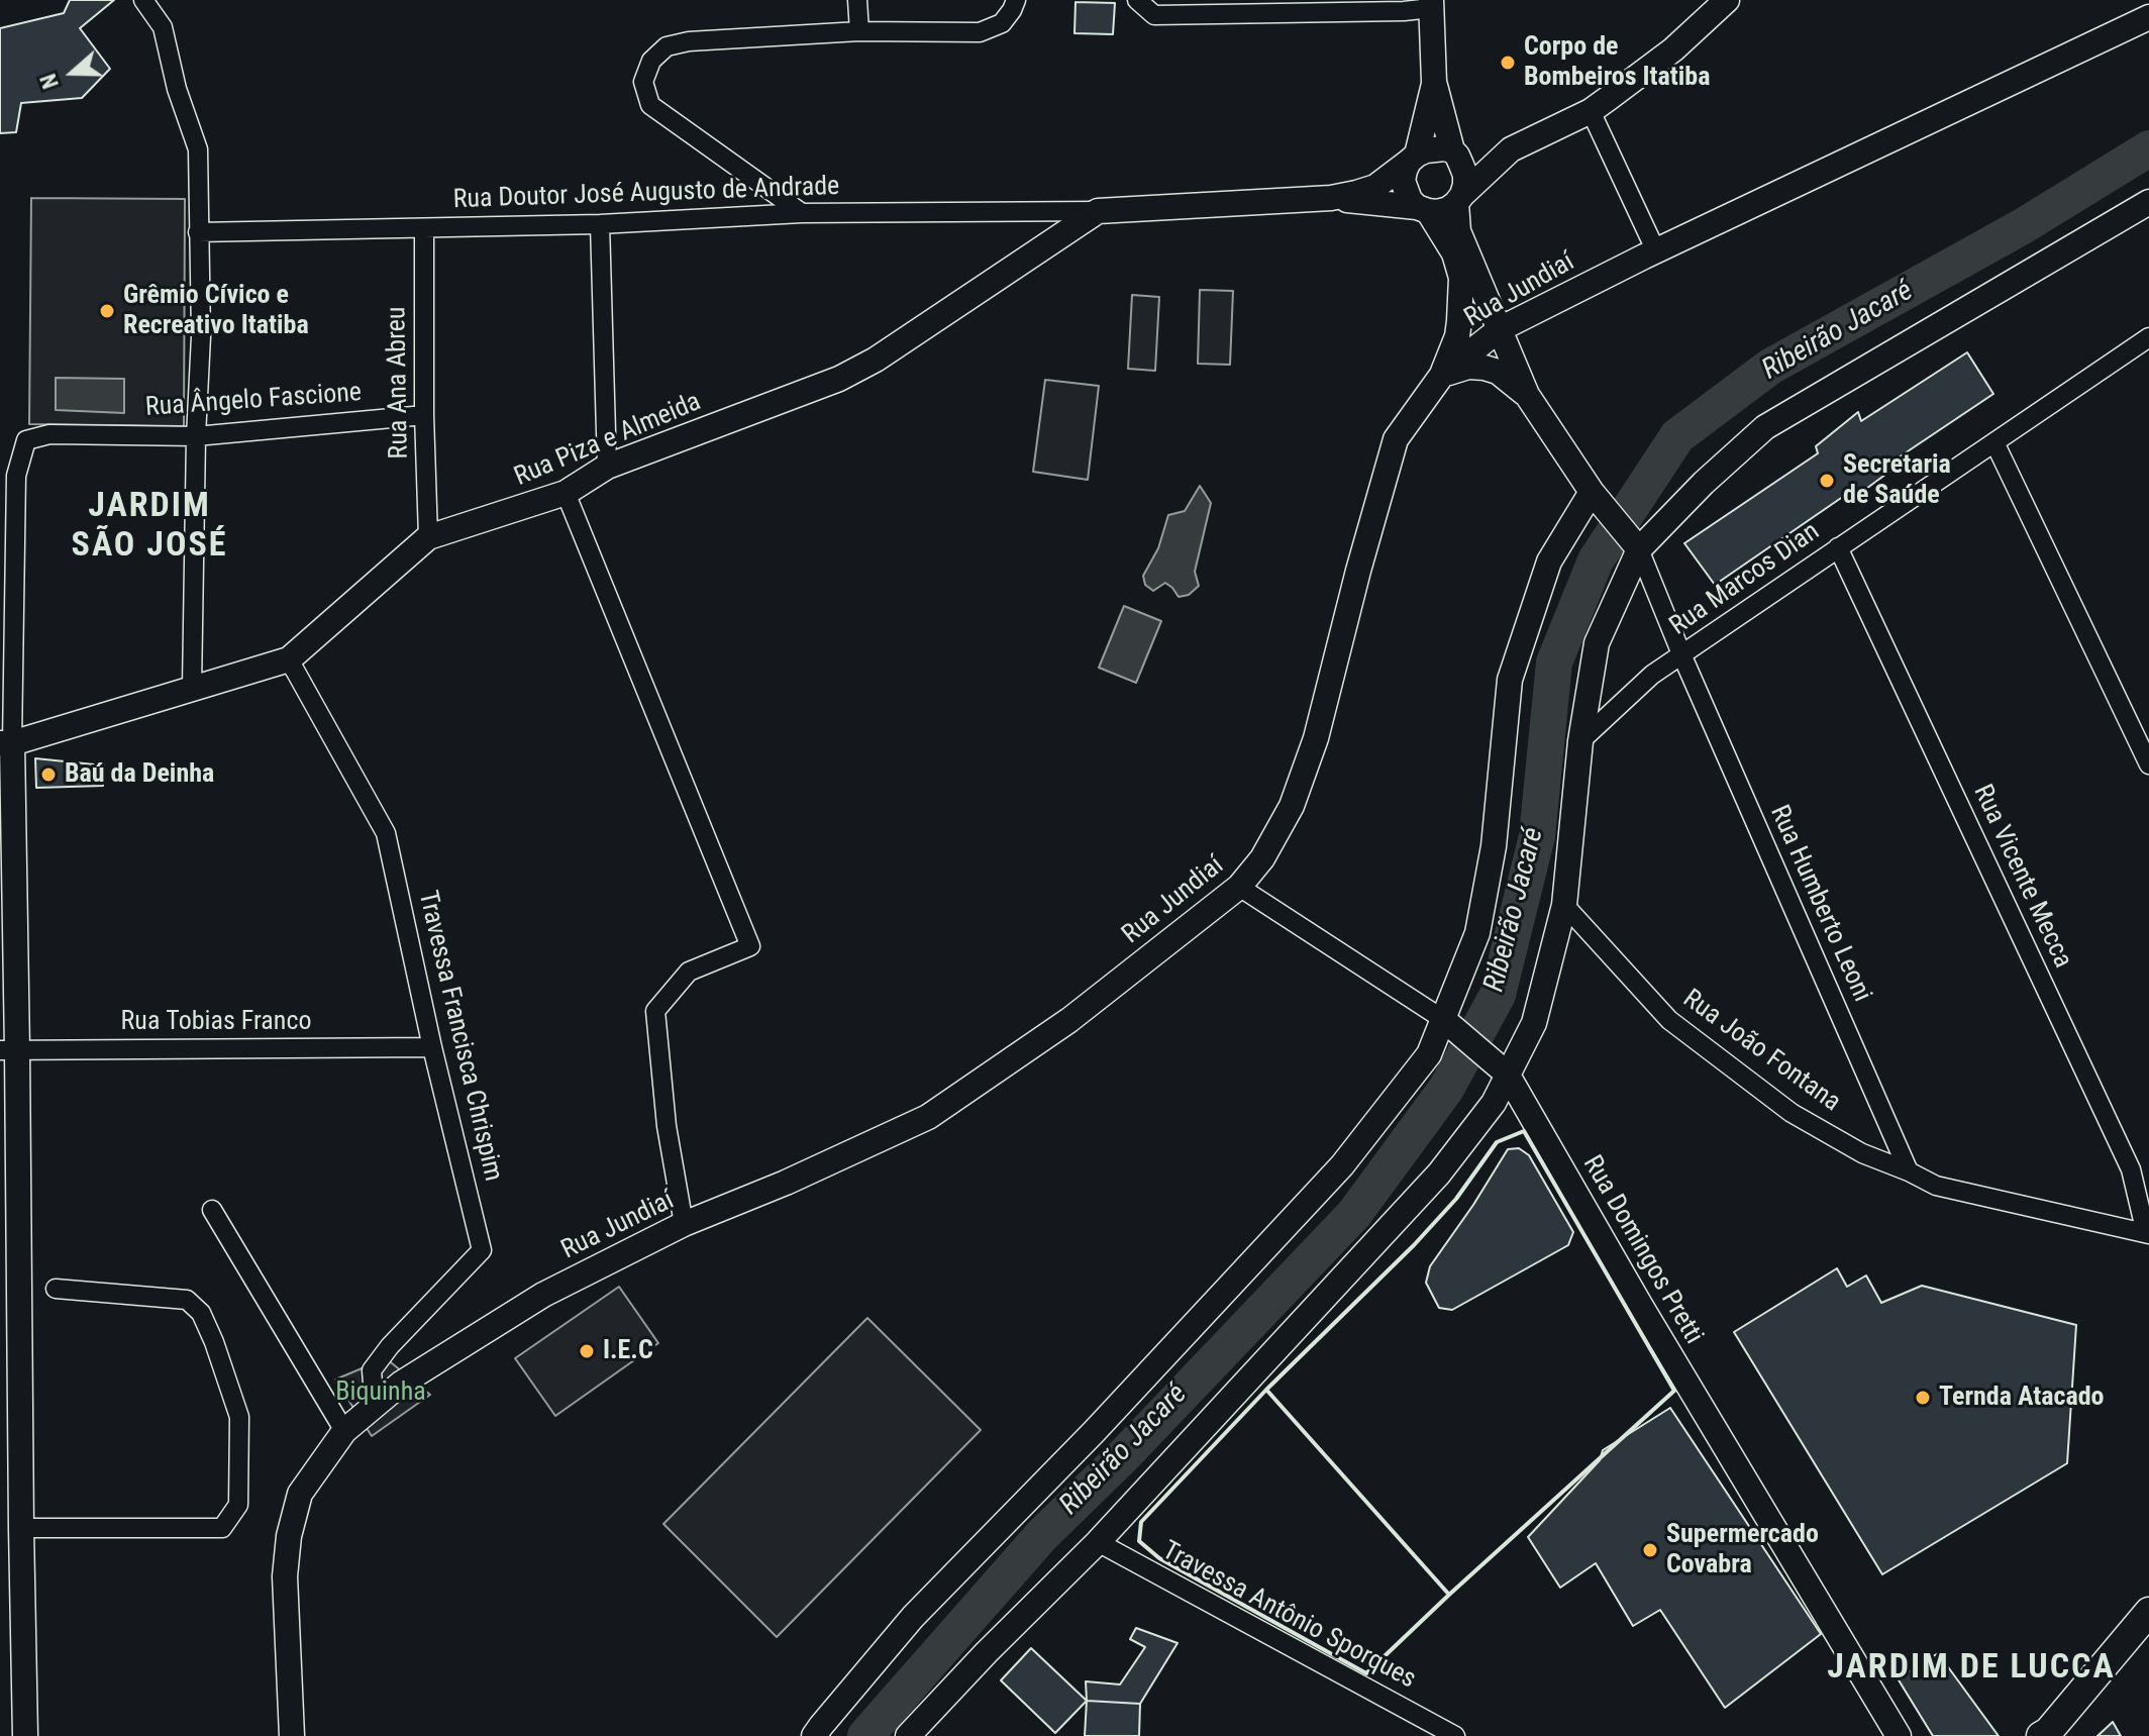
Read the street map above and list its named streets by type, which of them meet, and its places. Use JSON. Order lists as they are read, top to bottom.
{
  "streets": {
    "main road": ["Rua Jundiaí", "Rua Piza e Almeida", "Rua Domingos Pretti"],
    "street": [
      "Rua Doutor José Augusto de Andrade",
      "Rua Ana Abreu",
      "Rua Ângelo Fascione",
      "Rua Marcos Dian",
      "Rua Vicente Mecca",
      "Rua Humberto Leoni",
      "Rua Tobias Franco",
      "Travessa Francisca Chrispim",
      "Rua João Fontana",
      "Travessa Antônio Sporques"
    ]
  },
  "crossings": [
    ["Rua Doutor José Augusto de Andrade", "Rua Ana Abreu"],
    ["Rua Doutor José Augusto de Andrade", "Rua Piza e Almeida"],
    ["Rua Jundiaí", "Travessa Francisca Chrispim"],
    ["Rua Jundiaí", "Rua Domingos Pretti"],
    ["Rua Ana Abreu", "Rua Ângelo Fascione"],
    ["Rua Ana Abreu", "Rua Piza e Almeida"],
    ["Rua Piza e Almeida", "Travessa Francisca Chrispim"],
    ["Rua Marcos Dian", "Rua Vicente Mecca"],
    ["Rua Marcos Dian", "Rua Humberto Leoni"],
    ["Rua Vicente Mecca", "Rua João Fontana"],
    ["Rua Humberto Leoni", "Rua João Fontana"],
    ["Rua Tobias Franco", "Travessa Francisca Chrispim"]
  ],
  "districts": ["JARDIM SÃO JOSÉ", "JARDIM DE LUCCA"],
  "water": ["Ribeirão Jacaré"],
  "parks": ["Biquinha"],
  "places": [
    "Corpo de Bombeiros Itatiba",
    "Grêmio Cívico e Recreativo Itatiba",
    "Secretaria de Saúde",
    "Baú da Deinha",
    "I.E.C",
    "Ternda Atacado",
    "Supermercado Covabra"
  ],
  "north": "left"
}
